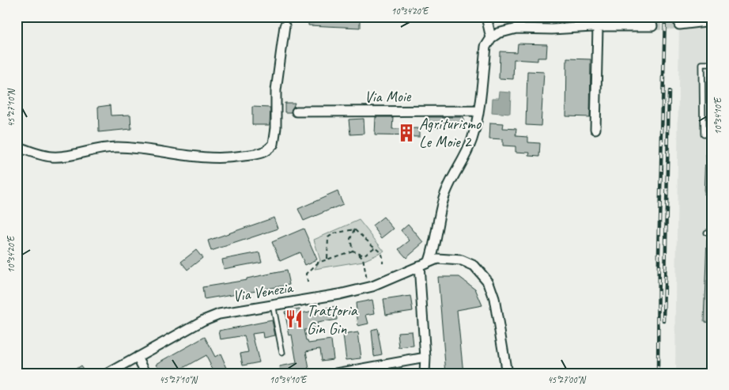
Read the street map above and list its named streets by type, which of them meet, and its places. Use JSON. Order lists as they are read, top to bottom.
{
  "streets": {
    "street": ["Via Moie", "Via Venezia"]
  },
  "places": {
    "building": ["Agriturismo Le Moie 2"],
    "restaurant": ["Trattoria Gin Gin"]
  },
  "coordinates": [
    "10°34'20\"E",
    "45°27'10\"N",
    "10°34'10\"E",
    "45°27'00\"N"
  ]
}
